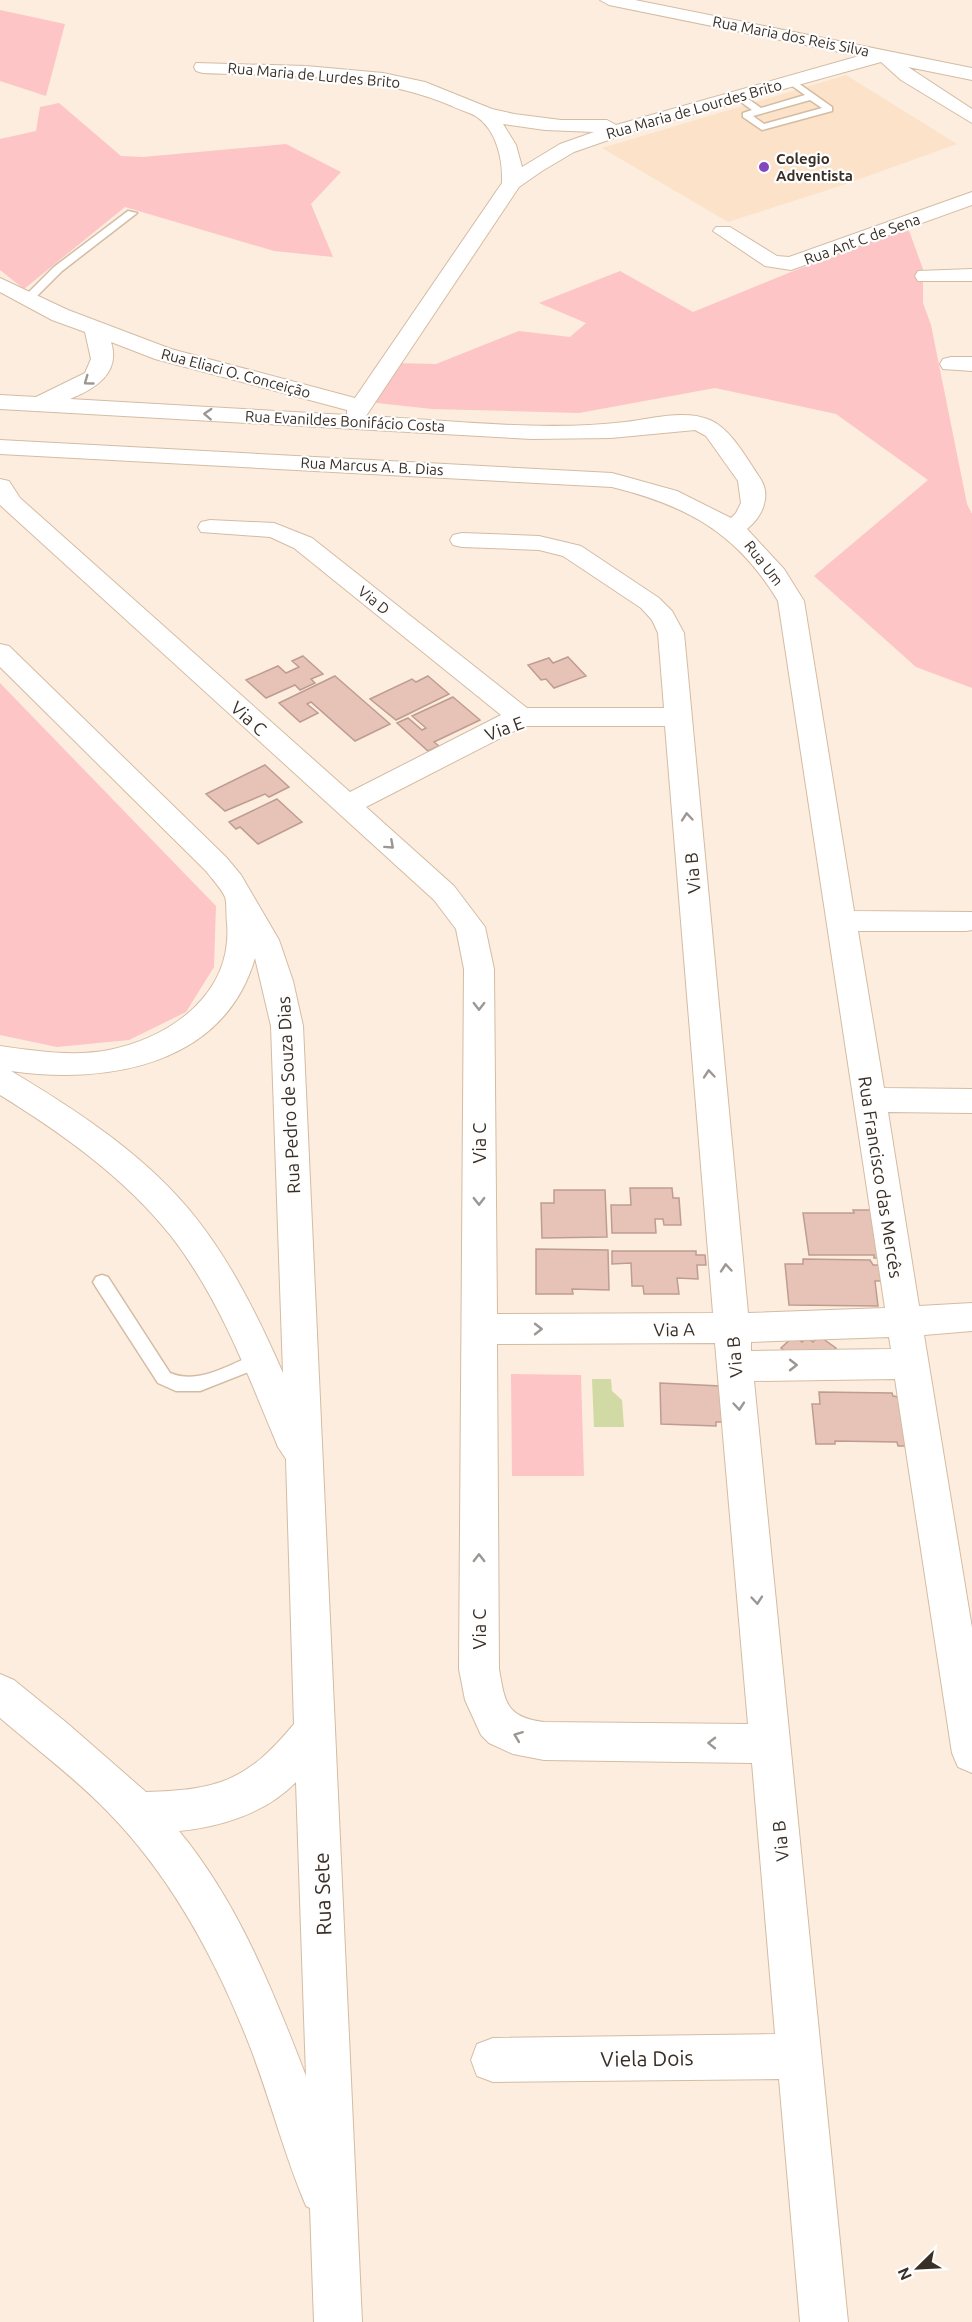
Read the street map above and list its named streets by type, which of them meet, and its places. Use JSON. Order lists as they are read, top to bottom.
{
  "streets": {
    "street": [
      "Rua Maria dos Reis Silva",
      "Rua Maria de Lurdes Brito",
      "Rua Maria de Lourdes Brito",
      "Rua Ant C de Sena",
      "Rua Eliaci O. Conceição",
      "Rua Evanildes Bonifácio Costa",
      "Rua Marcus A. B. Dias",
      "Rua Um",
      "Via D",
      "Via C",
      "Via E",
      "Via B",
      "Rua Pedro de Souza Dias",
      "Rua Francisco das Mercês",
      "Via A",
      "Rua Sete",
      "Viela Dois"
    ]
  },
  "crossings": [
    ["Rua Maria dos Reis Silva", "Rua Maria de Lourdes Brito"],
    ["Rua Maria de Lurdes Brito", "Rua Maria de Lourdes Brito"],
    ["Rua Maria de Lourdes Brito", "Rua Eliaci O. Conceição"],
    ["Rua Maria de Lourdes Brito", "Rua Evanildes Bonifácio Costa"],
    ["Rua Eliaci O. Conceição", "Rua Evanildes Bonifácio Costa"],
    ["Rua Evanildes Bonifácio Costa", "Rua Marcus A. B. Dias"],
    ["Rua Evanildes Bonifácio Costa", "Rua Um"],
    ["Rua Marcus A. B. Dias", "Rua Um"],
    ["Rua Um", "Rua Francisco das Mercês"],
    ["Via D", "Via E"],
    ["Via C", "Via E"],
    ["Via C", "Via B"],
    ["Via C", "Via A"],
    ["Via E", "Via B"],
    ["Via B", "Via A"],
    ["Via B", "Viela Dois"],
    ["Rua Pedro de Souza Dias", "Rua Sete"],
    ["Rua Francisco das Mercês", "Via A"]
  ],
  "one_way": ["Rua Evanildes Bonifácio Costa", "Via A"],
  "places": ["Colegio Adventista"],
  "north": "bottom left"
}
